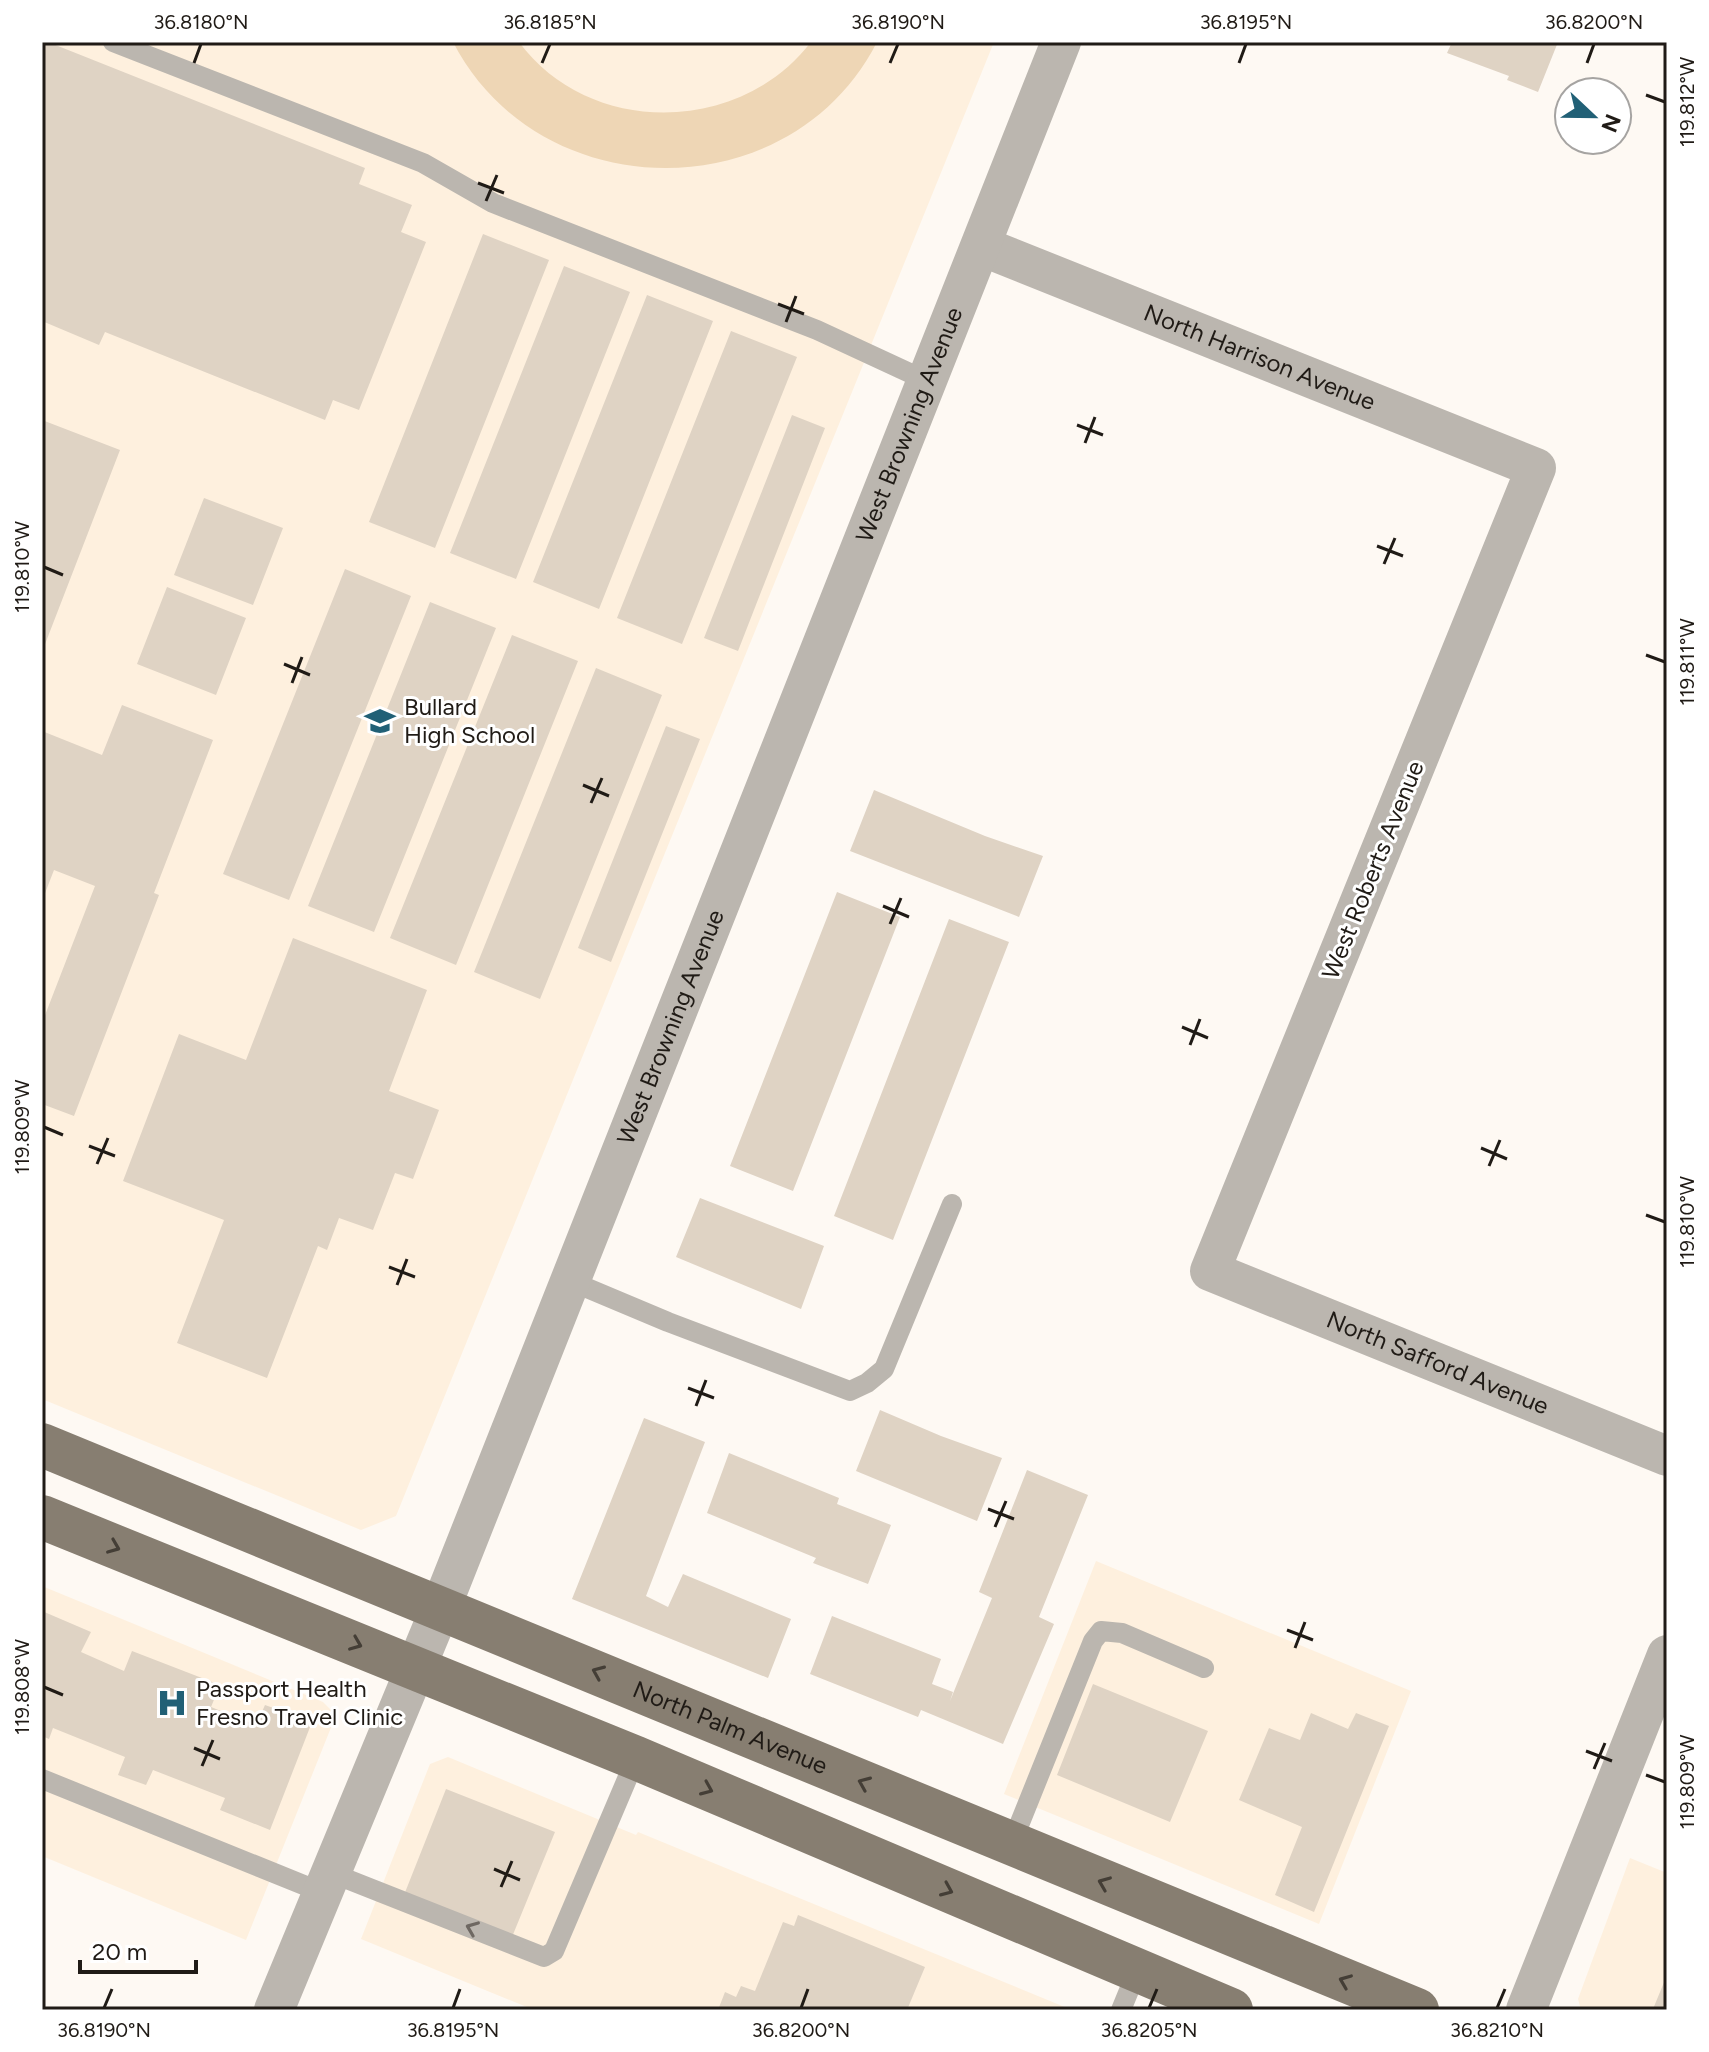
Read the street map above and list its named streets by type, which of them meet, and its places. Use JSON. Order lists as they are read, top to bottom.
{
  "streets": {
    "main road": ["North Palm Avenue"],
    "street": [
      "North Harrison Avenue",
      "West Browning Avenue",
      "West Roberts Avenue",
      "North Safford Avenue"
    ]
  },
  "crossings": [
    ["North Harrison Avenue", "West Browning Avenue"],
    ["North Harrison Avenue", "West Roberts Avenue"],
    ["West Browning Avenue", "North Palm Avenue"],
    ["West Roberts Avenue", "North Safford Avenue"]
  ],
  "places": {
    "school or university": ["Bullard High School"],
    "hospital": ["Passport Health Fresno Travel Clinic"]
  },
  "scale_bar": "20 m",
  "north": "right",
  "coordinates": [
    "36.8180°N",
    "36.8185°N",
    "36.8190°N",
    "36.8195°N",
    "36.8200°N",
    "119.812°W",
    "119.810°W",
    "119.811°W",
    "119.809°W",
    "119.808°W",
    "36.8205°N",
    "36.8210°N"
  ]
}
